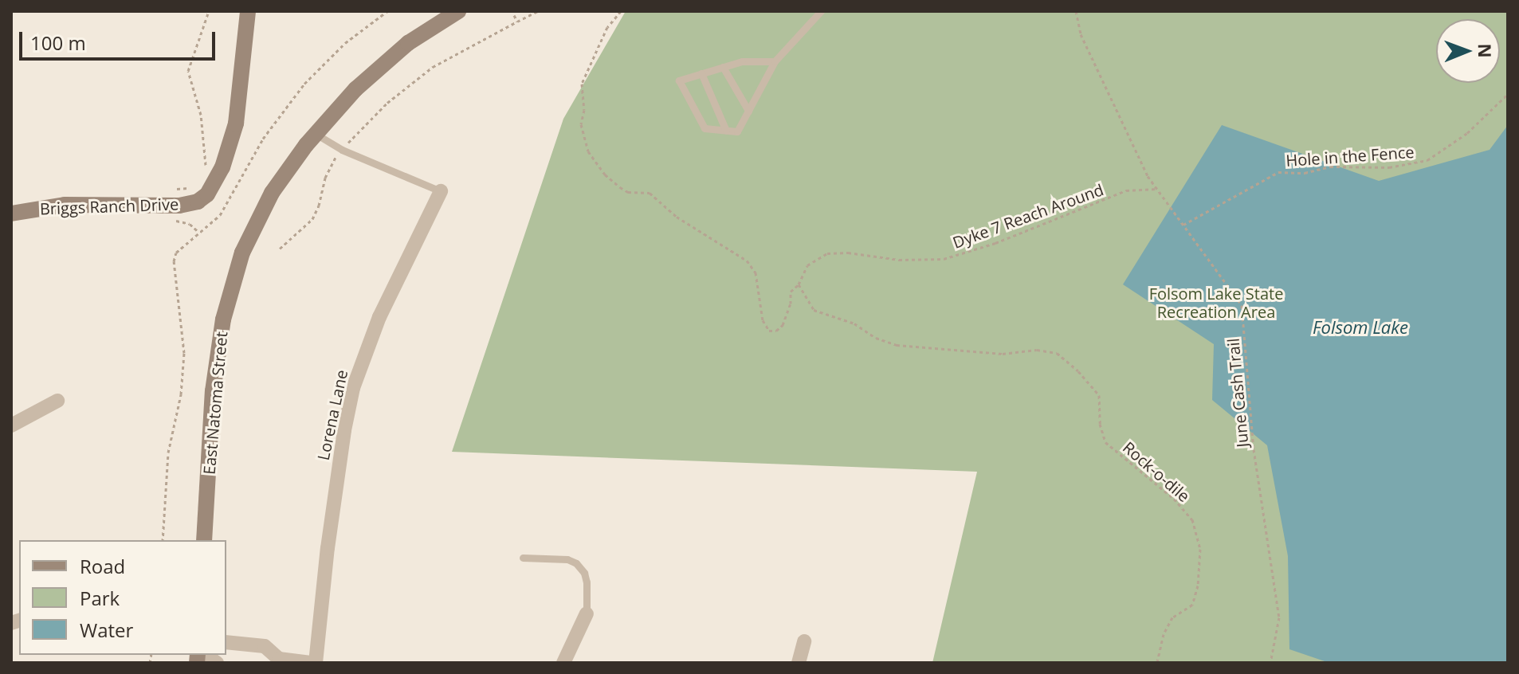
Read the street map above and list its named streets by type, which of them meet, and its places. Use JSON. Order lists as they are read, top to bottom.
{
  "streets": {
    "main road": ["Briggs Ranch Drive", "East Natoma Street"],
    "street": ["Lorena Lane"],
    "path": [
      "Hole in the Fence",
      "Dyke 7 Reach Around",
      "June Cash Trail",
      "Rock-o-dile"
    ]
  },
  "crossings": [
    ["Hole in the Fence", "June Cash Trail"],
    ["Dyke 7 Reach Around", "June Cash Trail"],
    ["Dyke 7 Reach Around", "Rock-o-dile"]
  ],
  "water": ["Folsom Lake"],
  "parks": ["Folsom Lake State Recreation Area"],
  "legend": ["Road", "Park", "Water"],
  "scale_bar": "100 m",
  "north": "right"
}
